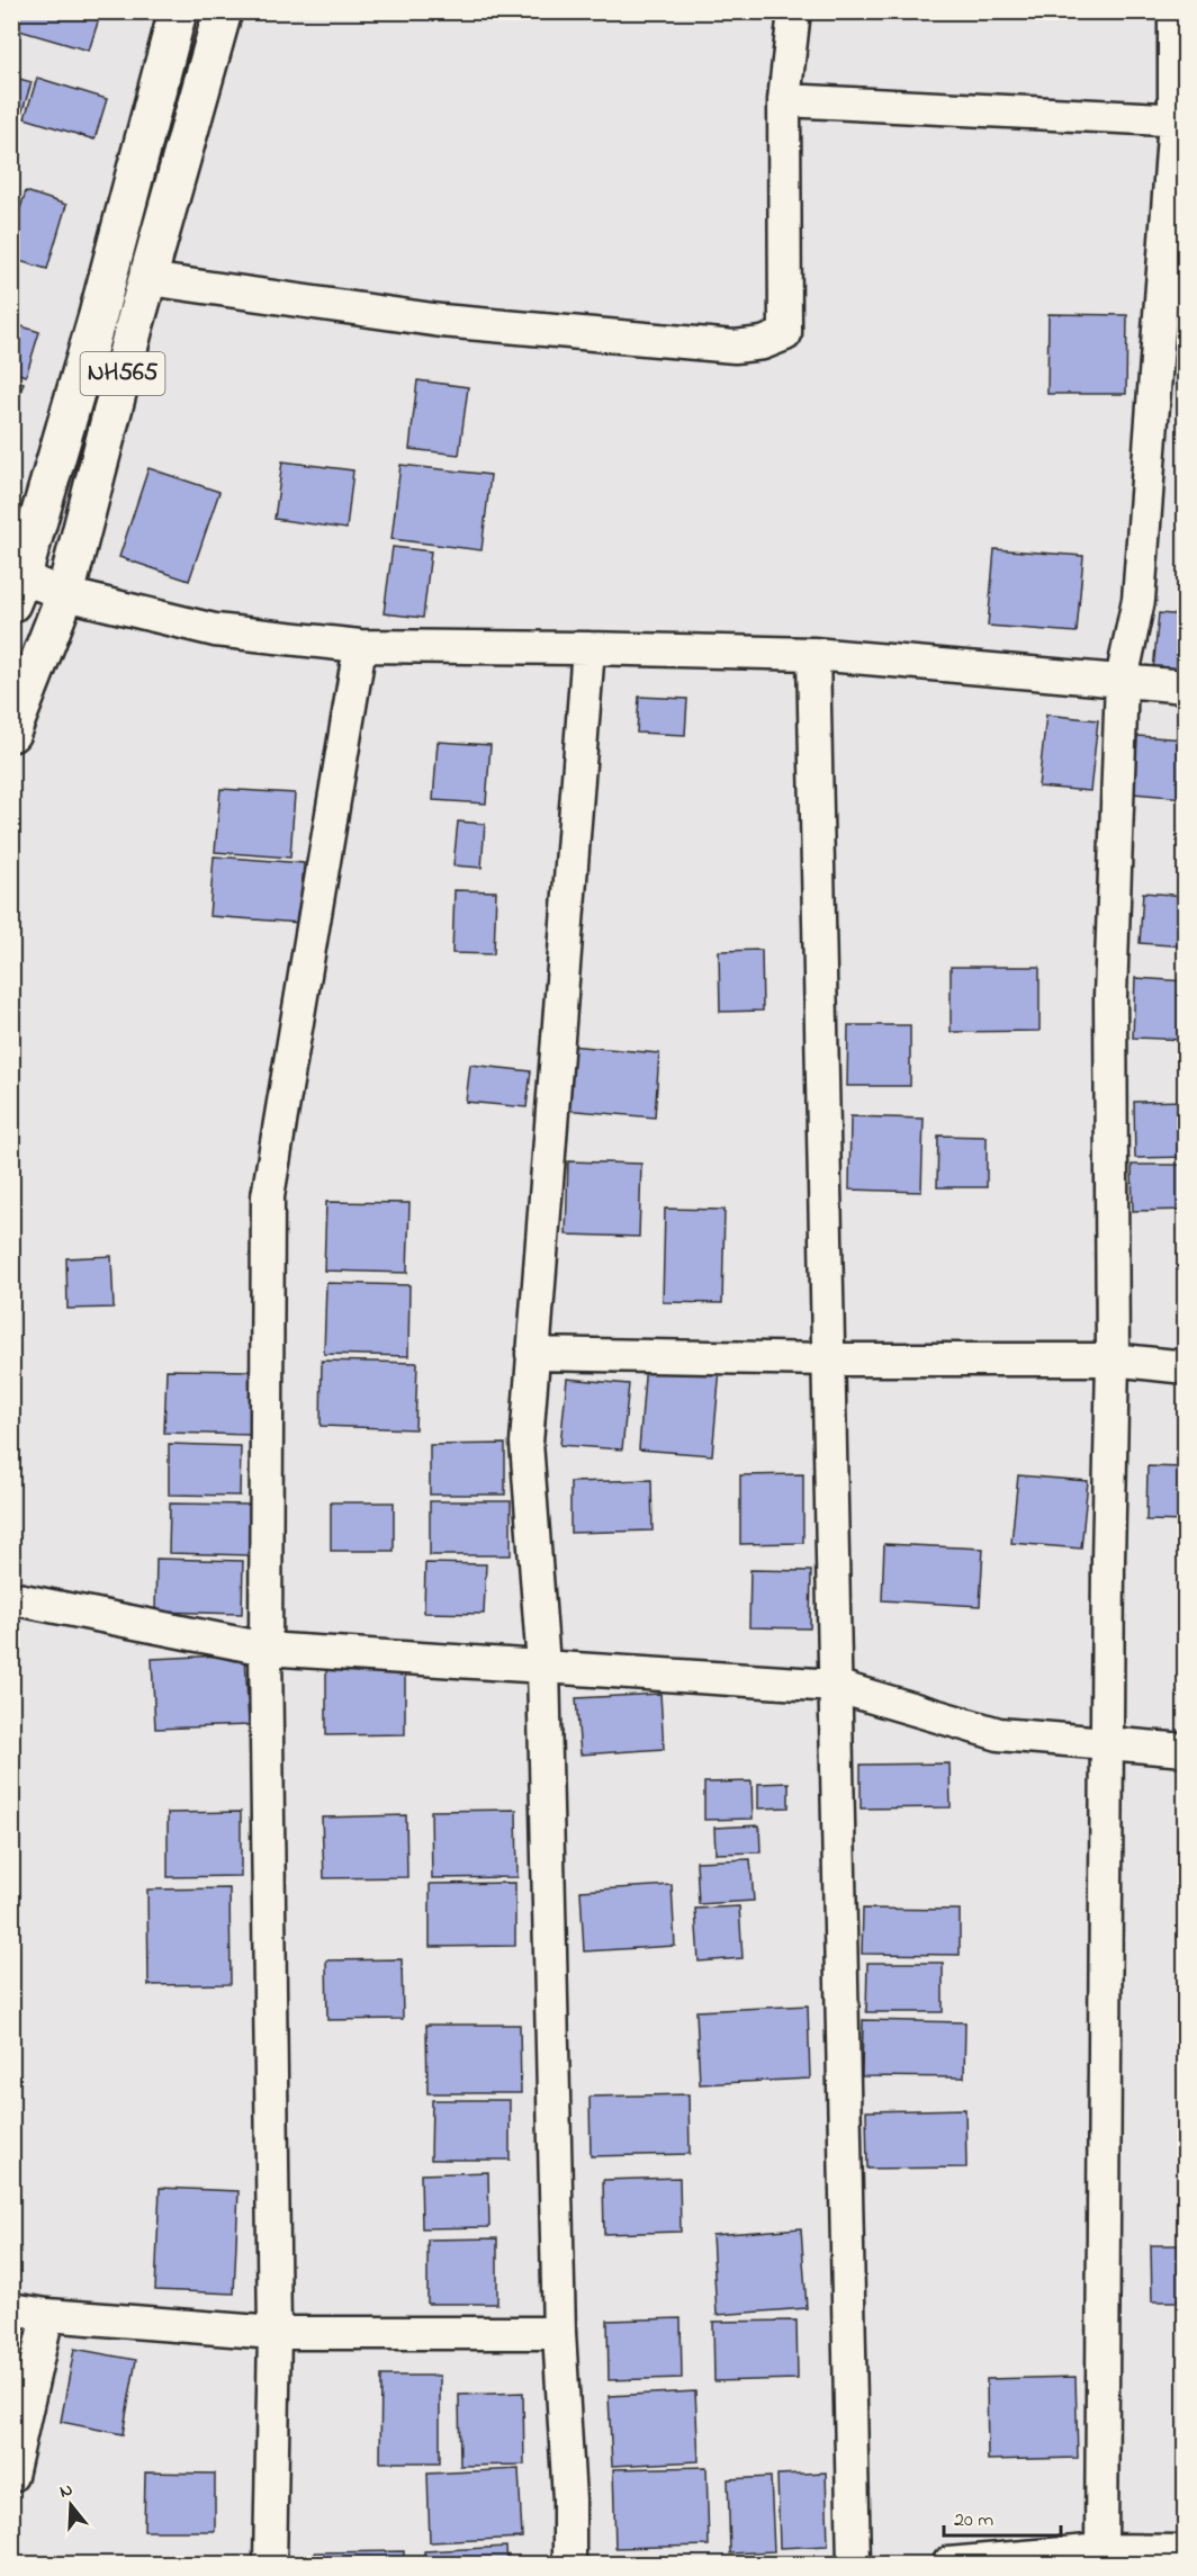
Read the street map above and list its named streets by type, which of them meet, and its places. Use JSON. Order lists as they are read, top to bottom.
{
  "streets": {
    "highway": ["NH565"]
  },
  "scale_bar": "20 m",
  "north": "top"
}
